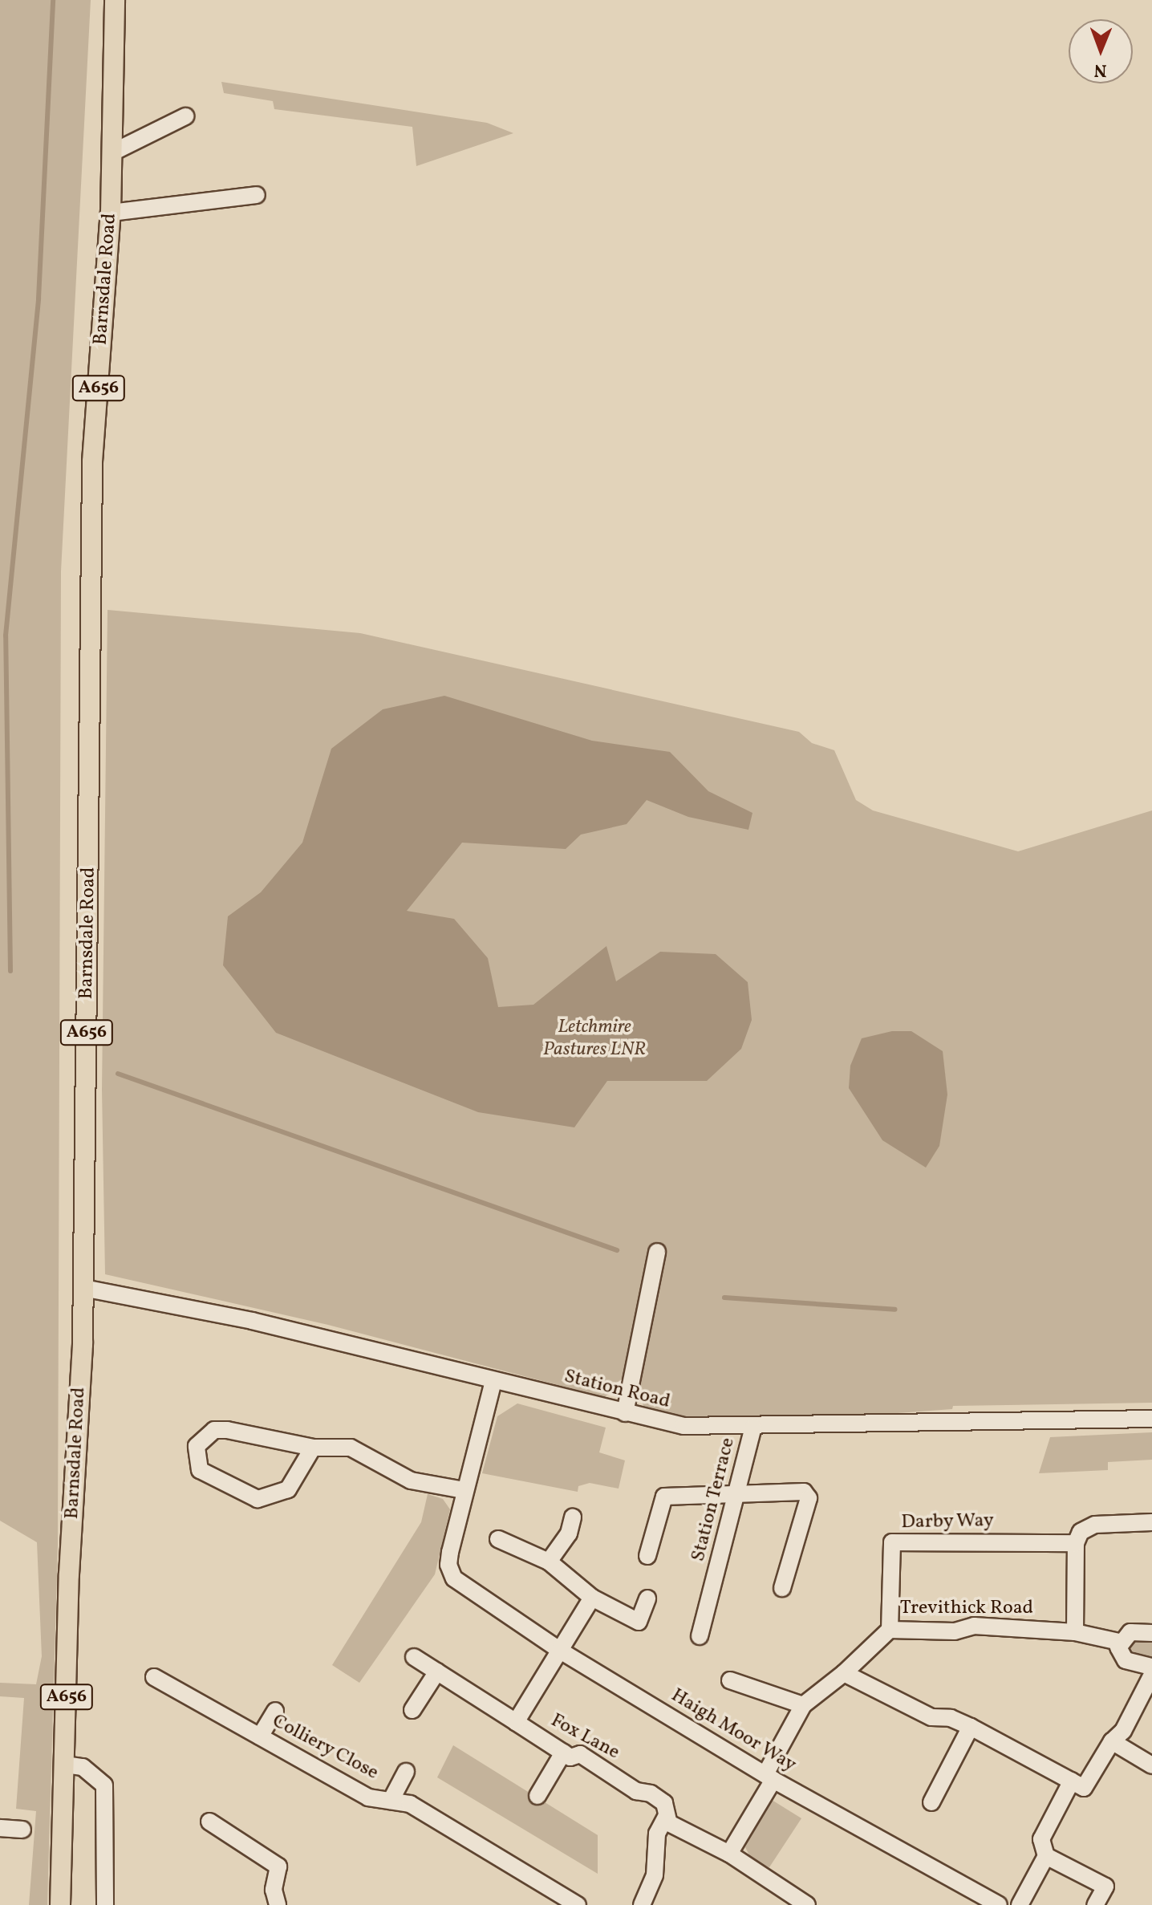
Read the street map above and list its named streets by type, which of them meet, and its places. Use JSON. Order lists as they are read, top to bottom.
{
  "streets": {
    "main road": ["Barnsdale Road", "A656"],
    "street": [
      "Station Road",
      "Station Terrace",
      "Darby Way",
      "Trevithick Road",
      "Haigh Moor Way",
      "Fox Lane",
      "Colliery Close"
    ]
  },
  "crossings": [
    ["Barnsdale Road", "Station Road"],
    ["Station Road", "Station Terrace"],
    ["Darby Way", "Trevithick Road"],
    ["Haigh Moor Way", "Fox Lane"]
  ],
  "parks": ["Letchmire Pastures LNR"],
  "north": "bottom"
}
